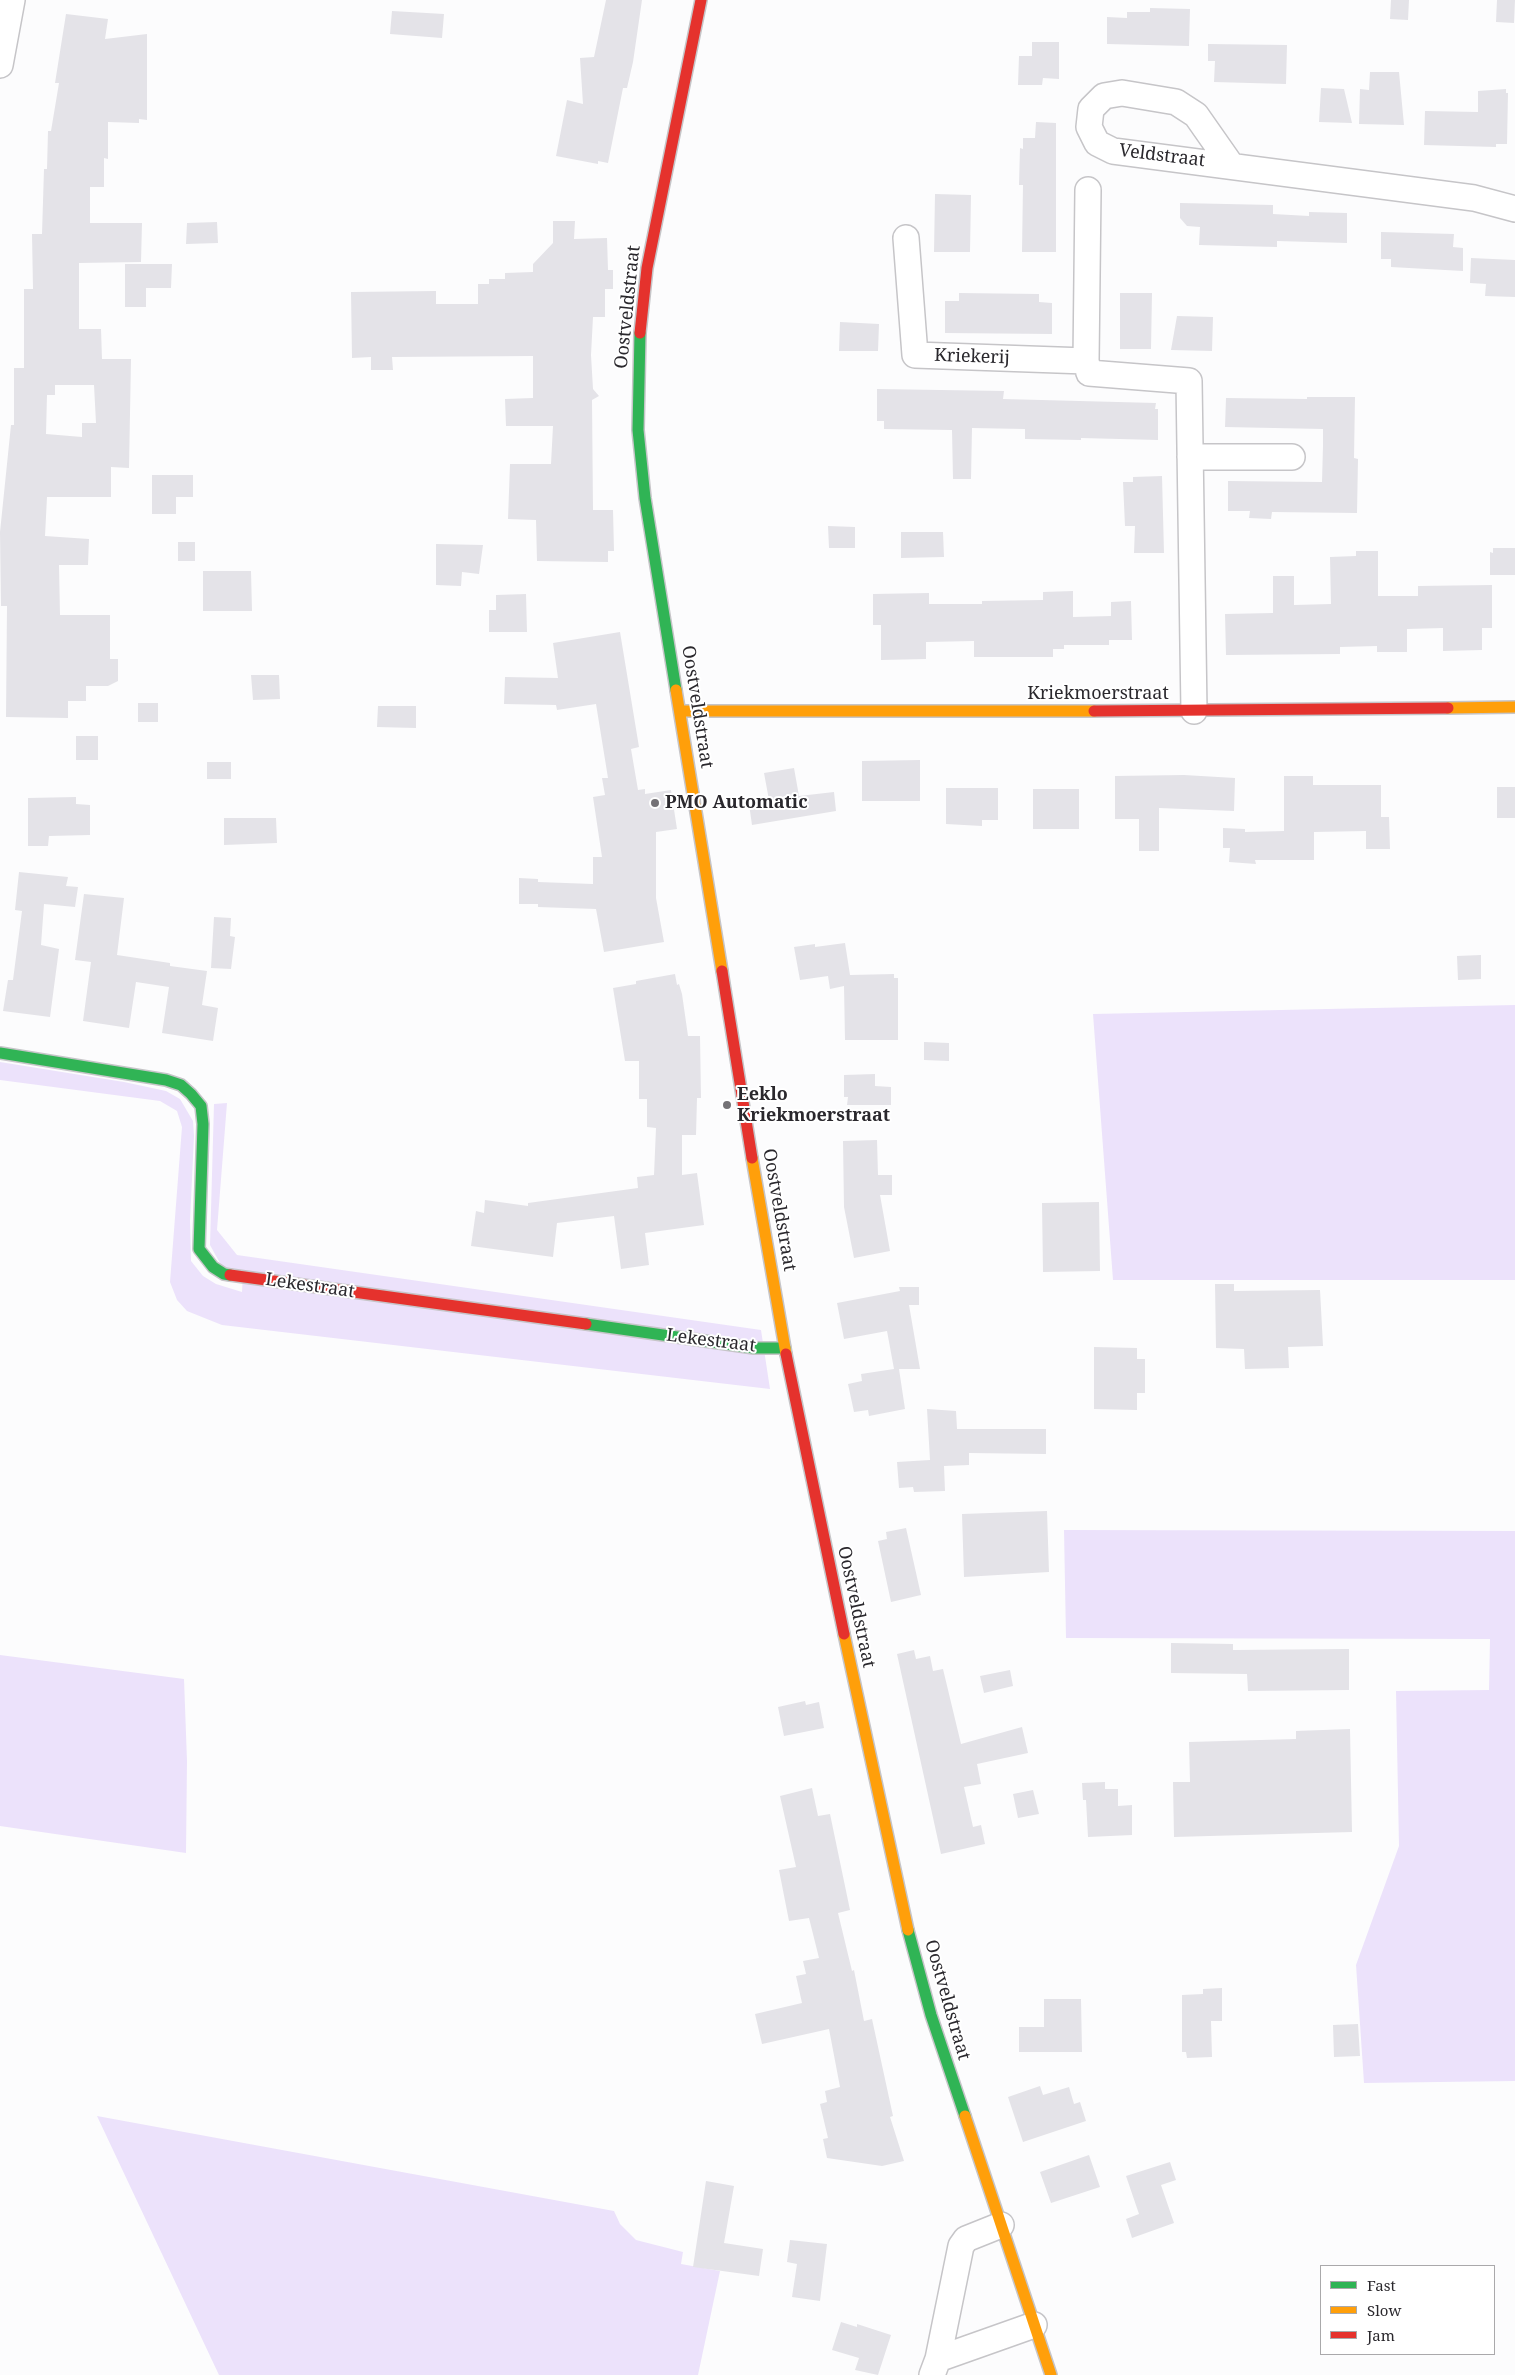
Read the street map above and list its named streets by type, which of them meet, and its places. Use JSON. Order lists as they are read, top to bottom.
{
  "streets": {
    "street": [
      "Veldstraat",
      "Oostveldstraat",
      "Kriekerij",
      "Kriekmoerstraat",
      "Lekestraat"
    ]
  },
  "crossings": [
    ["Oostveldstraat", "Kriekmoerstraat"],
    ["Oostveldstraat", "Lekestraat"]
  ],
  "places": ["PMO Automatic", "Eeklo Kriekmoerstraat"],
  "legend": ["Fast", "Slow", "Jam"]
}
